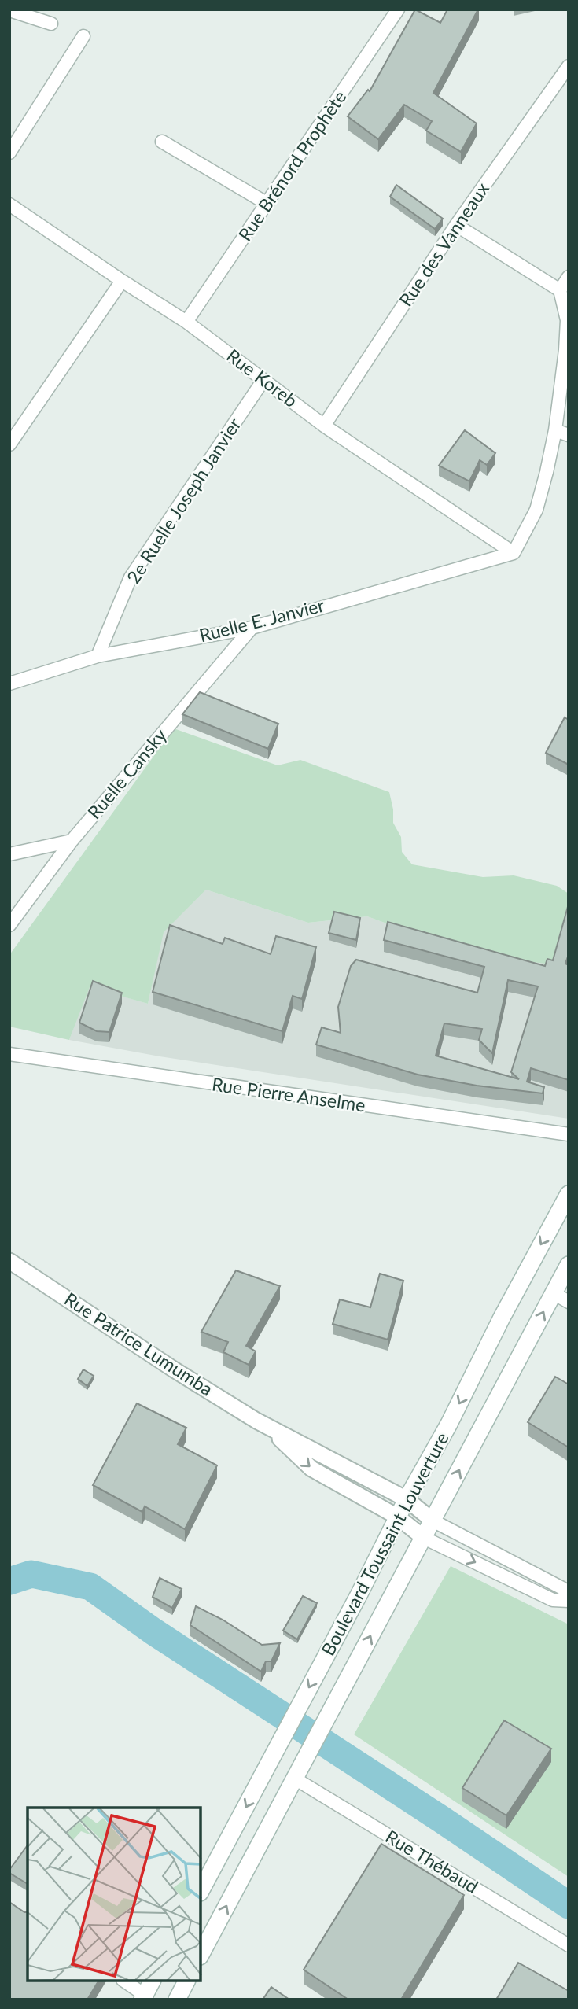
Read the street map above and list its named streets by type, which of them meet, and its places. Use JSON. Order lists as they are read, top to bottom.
{
  "streets": {
    "main road": ["Boulevard Toussaint Louverture"],
    "street": [
      "Rue Brénord Prophète",
      "Rue des Vanneaux",
      "Rue Koreb",
      "2e Ruelle Joseph Janvier",
      "Ruelle E. Janvier",
      "Ruelle Cansky",
      "Rue Pierre Anselme",
      "Rue Patrice Lumumba",
      "Rue Thébaud"
    ]
  },
  "crossings": [
    ["Rue Brénord Prophète", "Rue Koreb"],
    ["Rue des Vanneaux", "Rue Koreb"],
    ["Rue Koreb", "2e Ruelle Joseph Janvier"],
    ["Rue Koreb", "Ruelle E. Janvier"],
    ["2e Ruelle Joseph Janvier", "Ruelle E. Janvier"],
    ["Ruelle E. Janvier", "Ruelle Cansky"],
    ["Rue Patrice Lumumba", "Boulevard Toussaint Louverture"],
    ["Boulevard Toussaint Louverture", "Rue Thébaud"]
  ]
}
